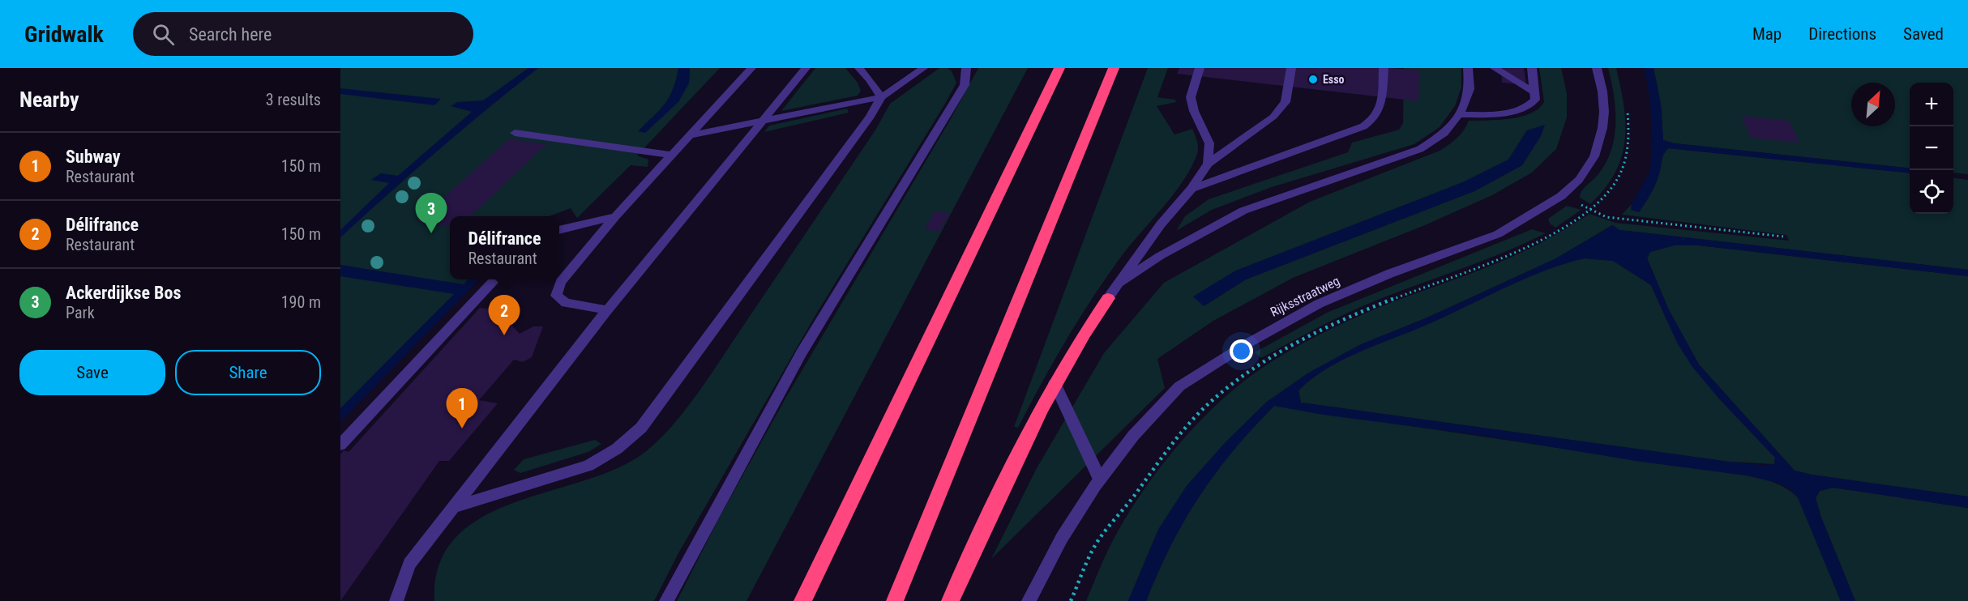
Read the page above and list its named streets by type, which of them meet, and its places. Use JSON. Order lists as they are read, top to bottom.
{
  "streets": {
    "street": ["Rijksstraatweg"]
  },
  "places": ["Esso"],
  "north": "top right",
  "page": {
    "header": "Gridwalk",
    "search": "Search here",
    "nav": ["Map", "Directions", "Saved"],
    "heading": ["Nearby", "3 results"],
    "map_buttons": ["+", "−"],
    "list": [
      {
        "mark": "1",
        "name": "Subway",
        "note": "Restaurant",
        "value": "150 m"
      },
      {
        "mark": "2",
        "name": "Délifrance",
        "note": "Restaurant",
        "value": "150 m"
      },
      {
        "mark": "3",
        "name": "Ackerdijkse Bos",
        "note": "Park",
        "value": "190 m"
      }
    ],
    "pins": ["3", "2", "1"],
    "popup": ["Délifrance", "Restaurant"],
    "buttons": ["Save", "Share"]
  }
}
